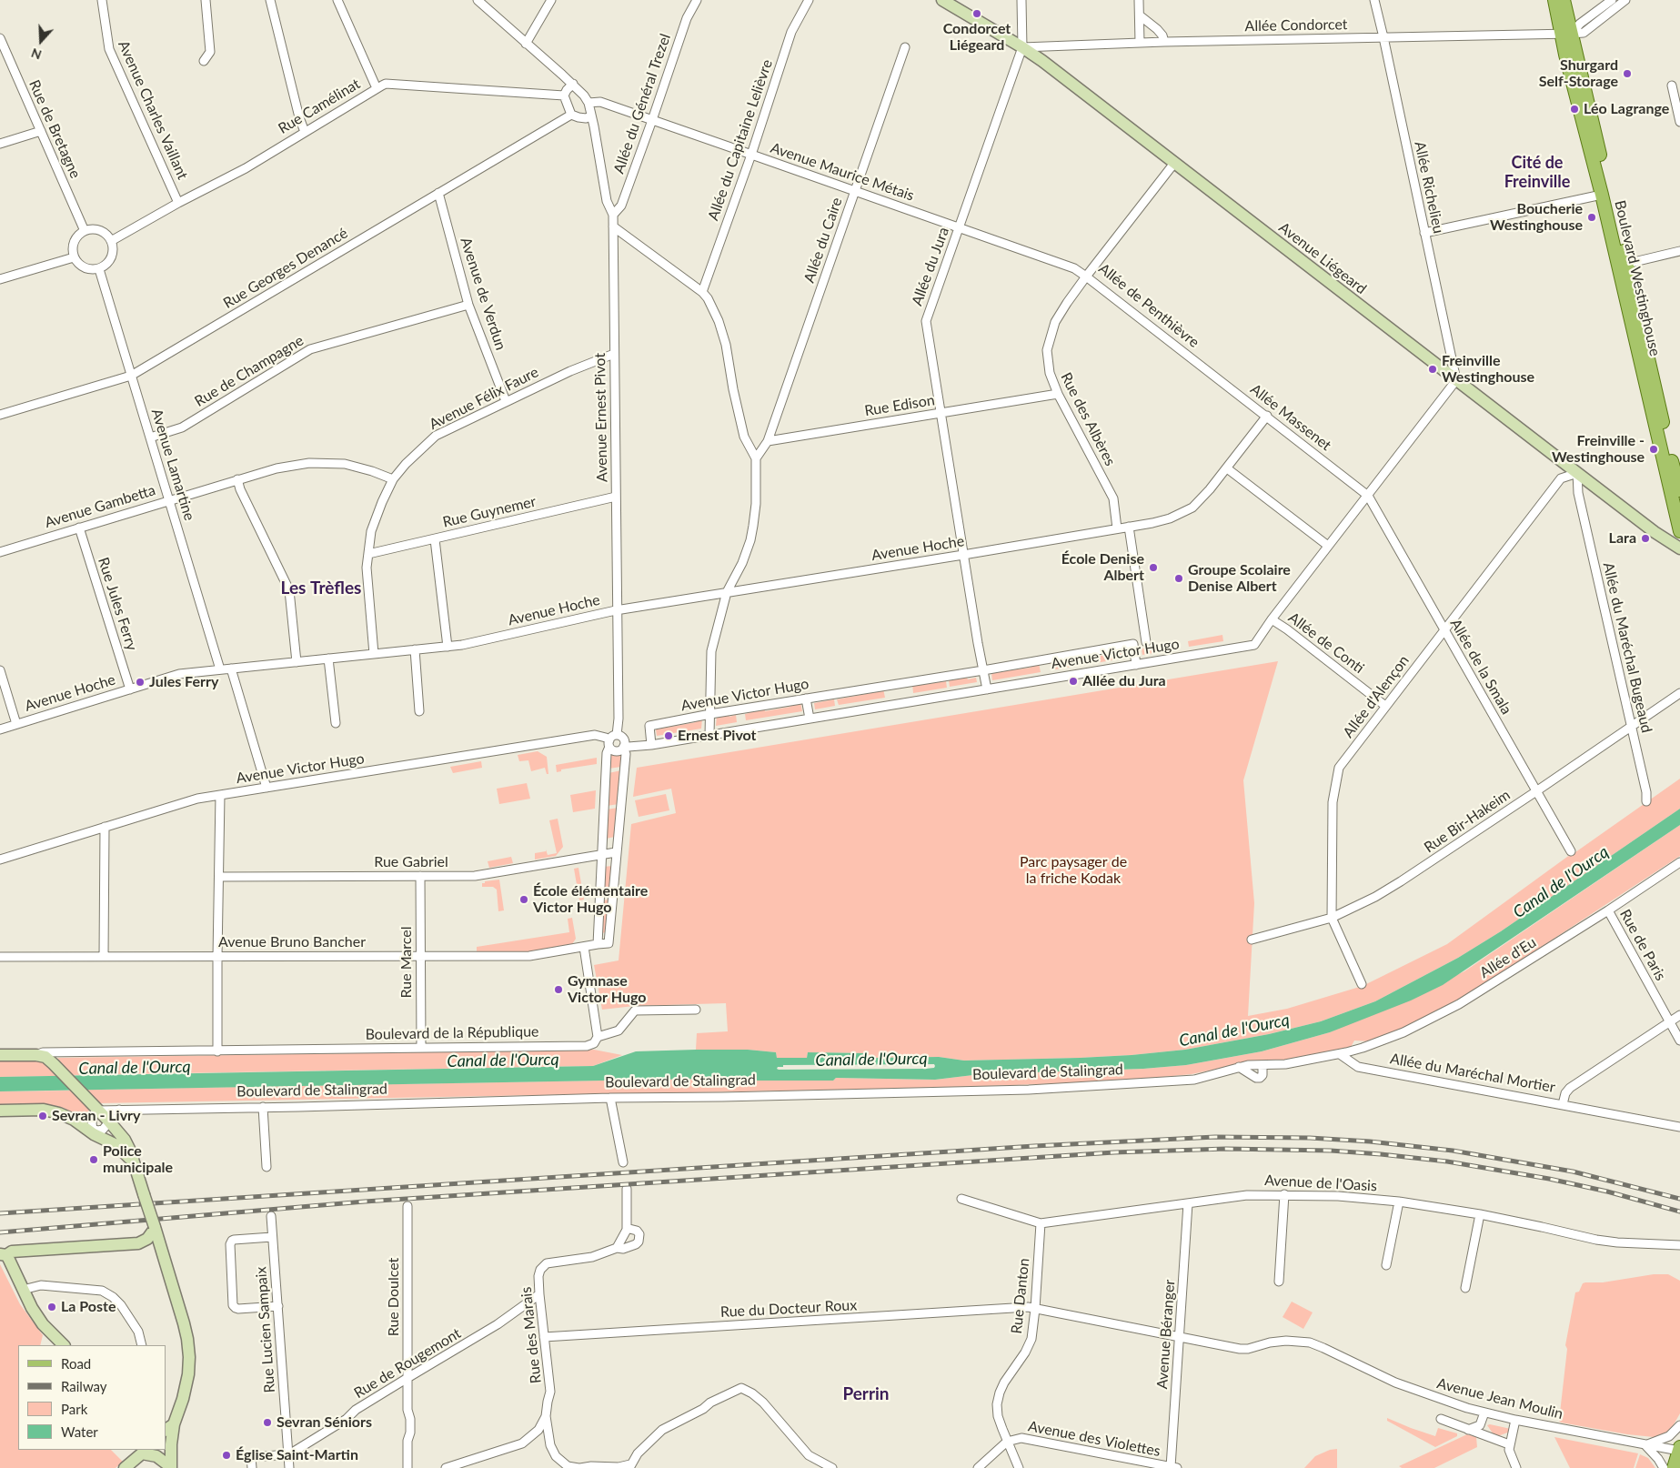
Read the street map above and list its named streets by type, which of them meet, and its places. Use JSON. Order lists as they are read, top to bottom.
{
  "streets": {
    "main road": ["Boulevard Westinghouse"],
    "street": [
      "Allée Condorcet",
      "Allée du Général Trezel",
      "Rue Camélinat",
      "Avenue Charles Vaillant",
      "Rue de Bretagne",
      "Allée du Capitaine Lelièvre",
      "Avenue Maurice Métais",
      "Allée Richelieu",
      "Allée du Caire",
      "Avenue Liégeard",
      "Allée du Jura",
      "Rue Georges Denancé",
      "Avenue de Verdun",
      "Allée de Penthièvre",
      "Rue de Champagne",
      "Avenue Félix Faure",
      "Rue Edison",
      "Avenue Ernest Pivot",
      "Allée Massenet",
      "Rue des Albères",
      "Avenue Lamartine",
      "Avenue Gambetta",
      "Rue Guynemer",
      "Avenue Hoche",
      "Rue Jules Ferry",
      "Allée de Conti",
      "Allée du Maréchal Bugeaud",
      "Avenue Victor Hugo",
      "Allée de la Smala",
      "Allée d'Alençon",
      "Rue Bir-Hakeim",
      "Rue Gabriel",
      "Avenue Bruno Bancher",
      "Rue de Paris",
      "Allée d'Eu",
      "Rue Marcel",
      "Boulevard de la République",
      "Boulevard de Stalingrad",
      "Allée du Maréchal Mortier",
      "Avenue de l'Oasis",
      "Rue Danton",
      "Rue Doulcet",
      "Rue du Docteur Roux",
      "Rue Lucien Sampaix",
      "Avenue Béranger",
      "Rue des Marais",
      "Rue de Rougemont",
      "Avenue Jean Moulin",
      "Avenue des Violettes"
    ]
  },
  "crossings": [
    ["Allée Condorcet", "Allée Richelieu"],
    ["Allée Condorcet", "Avenue Liégeard"],
    ["Allée Condorcet", "Allée du Jura"],
    ["Allée Condorcet", "Boulevard Westinghouse"],
    ["Allée du Général Trezel", "Avenue Maurice Métais"],
    ["Allée du Général Trezel", "Avenue Ernest Pivot"],
    ["Rue Camélinat", "Avenue Charles Vaillant"],
    ["Rue Camélinat", "Rue de Bretagne"],
    ["Rue Camélinat", "Avenue Lamartine"],
    ["Rue de Bretagne", "Avenue Lamartine"],
    ["Allée du Capitaine Lelièvre", "Avenue Maurice Métais"],
    ["Avenue Maurice Métais", "Allée du Caire"],
    ["Avenue Maurice Métais", "Allée du Jura"],
    ["Avenue Maurice Métais", "Allée de Penthièvre"],
    ["Avenue Maurice Métais", "Avenue Ernest Pivot"],
    ["Avenue Maurice Métais", "Rue des Albères"],
    ["Allée Richelieu", "Avenue Liégeard"],
    ["Allée Richelieu", "Avenue Victor Hugo"],
    ["Allée du Caire", "Rue Edison"],
    ["Avenue Liégeard", "Allée du Jura"],
    ["Avenue Liégeard", "Allée de Penthièvre"],
    ["Avenue Liégeard", "Allée du Maréchal Bugeaud"],
    ["Avenue Liégeard", "Avenue Victor Hugo"],
    ["Avenue Liégeard", "Allée d'Alençon"],
    ["Allée du Jura", "Rue Edison"],
    ["Allée du Jura", "Avenue Hoche"],
    ["Allée du Jura", "Avenue Victor Hugo"],
    ["Rue Georges Denancé", "Avenue de Verdun"],
    ["Rue Georges Denancé", "Avenue Lamartine"],
    ["Avenue de Verdun", "Rue de Champagne"],
    ["Avenue de Verdun", "Avenue Félix Faure"],
    ["Allée de Penthièvre", "Allée Massenet"],
    ["Allée de Penthièvre", "Rue des Albères"],
    ["Rue de Champagne", "Avenue Lamartine"],
    ["Avenue Félix Faure", "Avenue Ernest Pivot"],
    ["Avenue Félix Faure", "Avenue Gambetta"],
    ["Avenue Félix Faure", "Rue Guynemer"],
    ["Avenue Félix Faure", "Avenue Hoche"],
    ["Rue Edison", "Rue des Albères"],
    ["Avenue Ernest Pivot", "Rue Guynemer"],
    ["Avenue Ernest Pivot", "Avenue Hoche"],
    ["Avenue Ernest Pivot", "Avenue Victor Hugo"],
    ["Allée Massenet", "Avenue Hoche"],
    ["Allée Massenet", "Avenue Victor Hugo"],
    ["Allée Massenet", "Allée de la Smala"],
    ["Rue des Albères", "Avenue Hoche"],
    ["Avenue Lamartine", "Avenue Gambetta"],
    ["Avenue Lamartine", "Avenue Hoche"],
    ["Avenue Gambetta", "Rue Jules Ferry"],
    ["Avenue Hoche", "Rue Jules Ferry"],
    ["Allée de Conti", "Avenue Victor Hugo"],
    ["Allée de Conti", "Allée d'Alençon"],
    ["Allée du Maréchal Bugeaud", "Allée d'Alençon"],
    ["Allée du Maréchal Bugeaud", "Rue Bir-Hakeim"],
    ["Avenue Victor Hugo", "Allée de la Smala"],
    ["Allée de la Smala", "Allée d'Alençon"],
    ["Allée de la Smala", "Rue Bir-Hakeim"],
    ["Allée d'Alençon", "Rue Bir-Hakeim"],
    ["Rue Gabriel", "Rue Marcel"],
    ["Avenue Bruno Bancher", "Rue Marcel"],
    ["Rue de Paris", "Allée d'Eu"],
    ["Allée d'Eu", "Allée du Maréchal Mortier"],
    ["Rue Marcel", "Boulevard de la République"],
    ["Avenue de l'Oasis", "Rue Danton"],
    ["Avenue de l'Oasis", "Avenue Béranger"],
    ["Rue Danton", "Rue du Docteur Roux"],
    ["Rue Danton", "Avenue des Violettes"],
    ["Rue Doulcet", "Rue de Rougemont"],
    ["Rue du Docteur Roux", "Avenue Béranger"],
    ["Rue du Docteur Roux", "Rue des Marais"],
    ["Rue du Docteur Roux", "Avenue Jean Moulin"],
    ["Rue Lucien Sampaix", "Rue de Rougemont"],
    ["Avenue Béranger", "Avenue des Violettes"],
    ["Rue des Marais", "Rue de Rougemont"]
  ],
  "districts": ["Cité de Freinville", "Les Trèfles", "Perrin"],
  "water": ["Canal de l'Ourcq"],
  "parks": ["Parc paysager de la friche Kodak"],
  "places": [
    "Condorcet Liégeard",
    "Shurgard Self-Storage",
    "Léo Lagrange",
    "Boucherie Westinghouse",
    "Freinville Westinghouse",
    "Freinville - Westinghouse",
    "Lara",
    "École Denise Albert",
    "Groupe Scolaire Denise Albert",
    "Allée du Jura",
    "Jules Ferry",
    "Ernest Pivot",
    "École élémentaire Victor Hugo",
    "Gymnase Victor Hugo",
    "Sevran - Livry",
    "Police municipale",
    "La Poste",
    "Sevran Séniors",
    "Église Saint-Martin"
  ],
  "legend": [
    "Road",
    "Railway",
    "Park",
    "Water"
  ],
  "north": "bottom"
}
